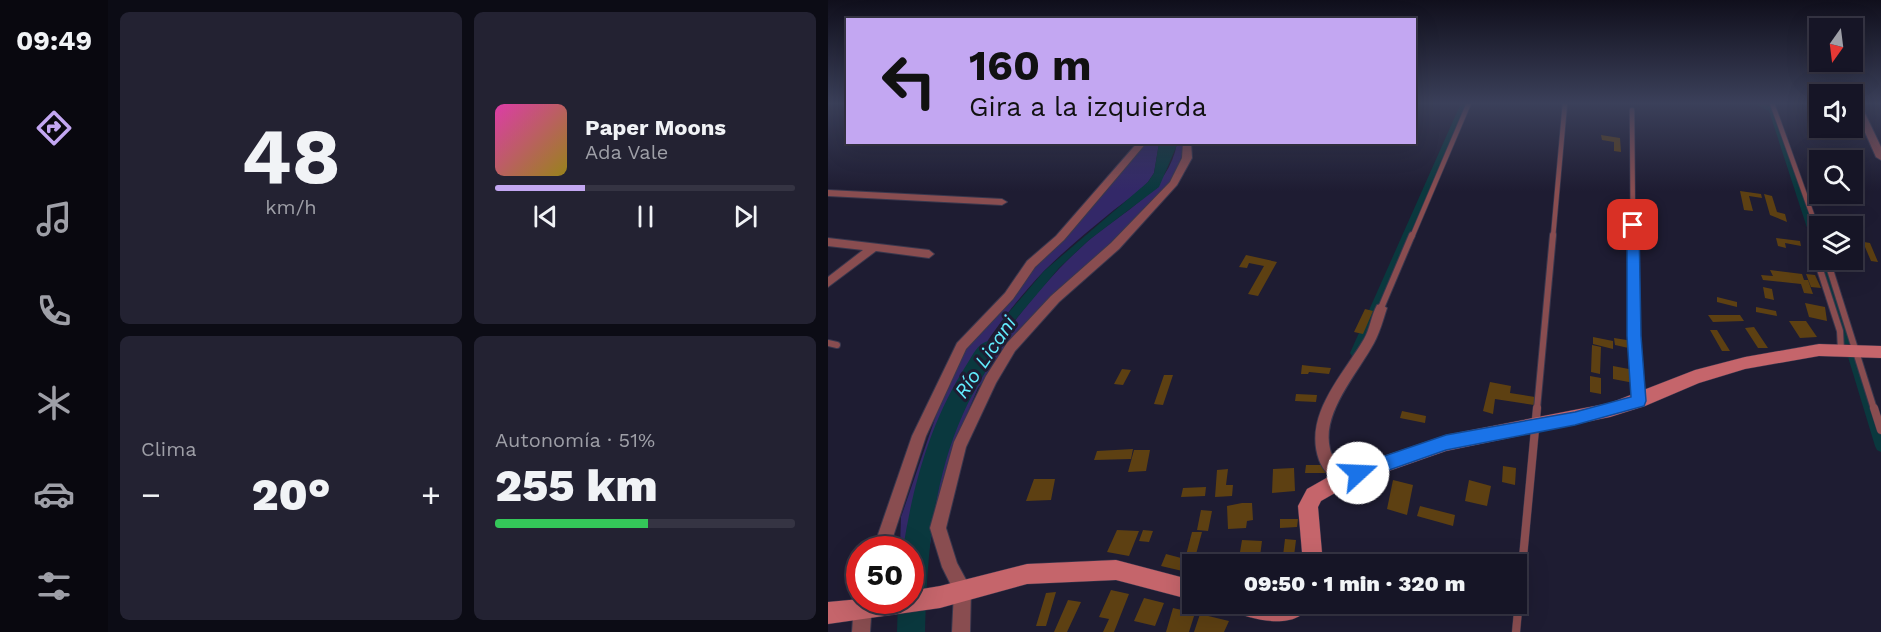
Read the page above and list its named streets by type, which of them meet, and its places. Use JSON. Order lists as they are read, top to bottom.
{
  "water": ["Río Licani"],
  "north": "bottom",
  "page": {
    "tabs": "09:49",
    "tile": [
      ["48", "km/h"],
      "Clima",
      ["Autonomía · 51%", "255 km"]
    ],
    "turn": ["160 m", "Gira a la izquierda"],
    "song": ["Paper Moons", "Ada Vale"],
    "heat": ["−", "20°", "+"],
    "limit": "50",
    "trip": "09:50 · 1 min · 320 m"
  }
}
